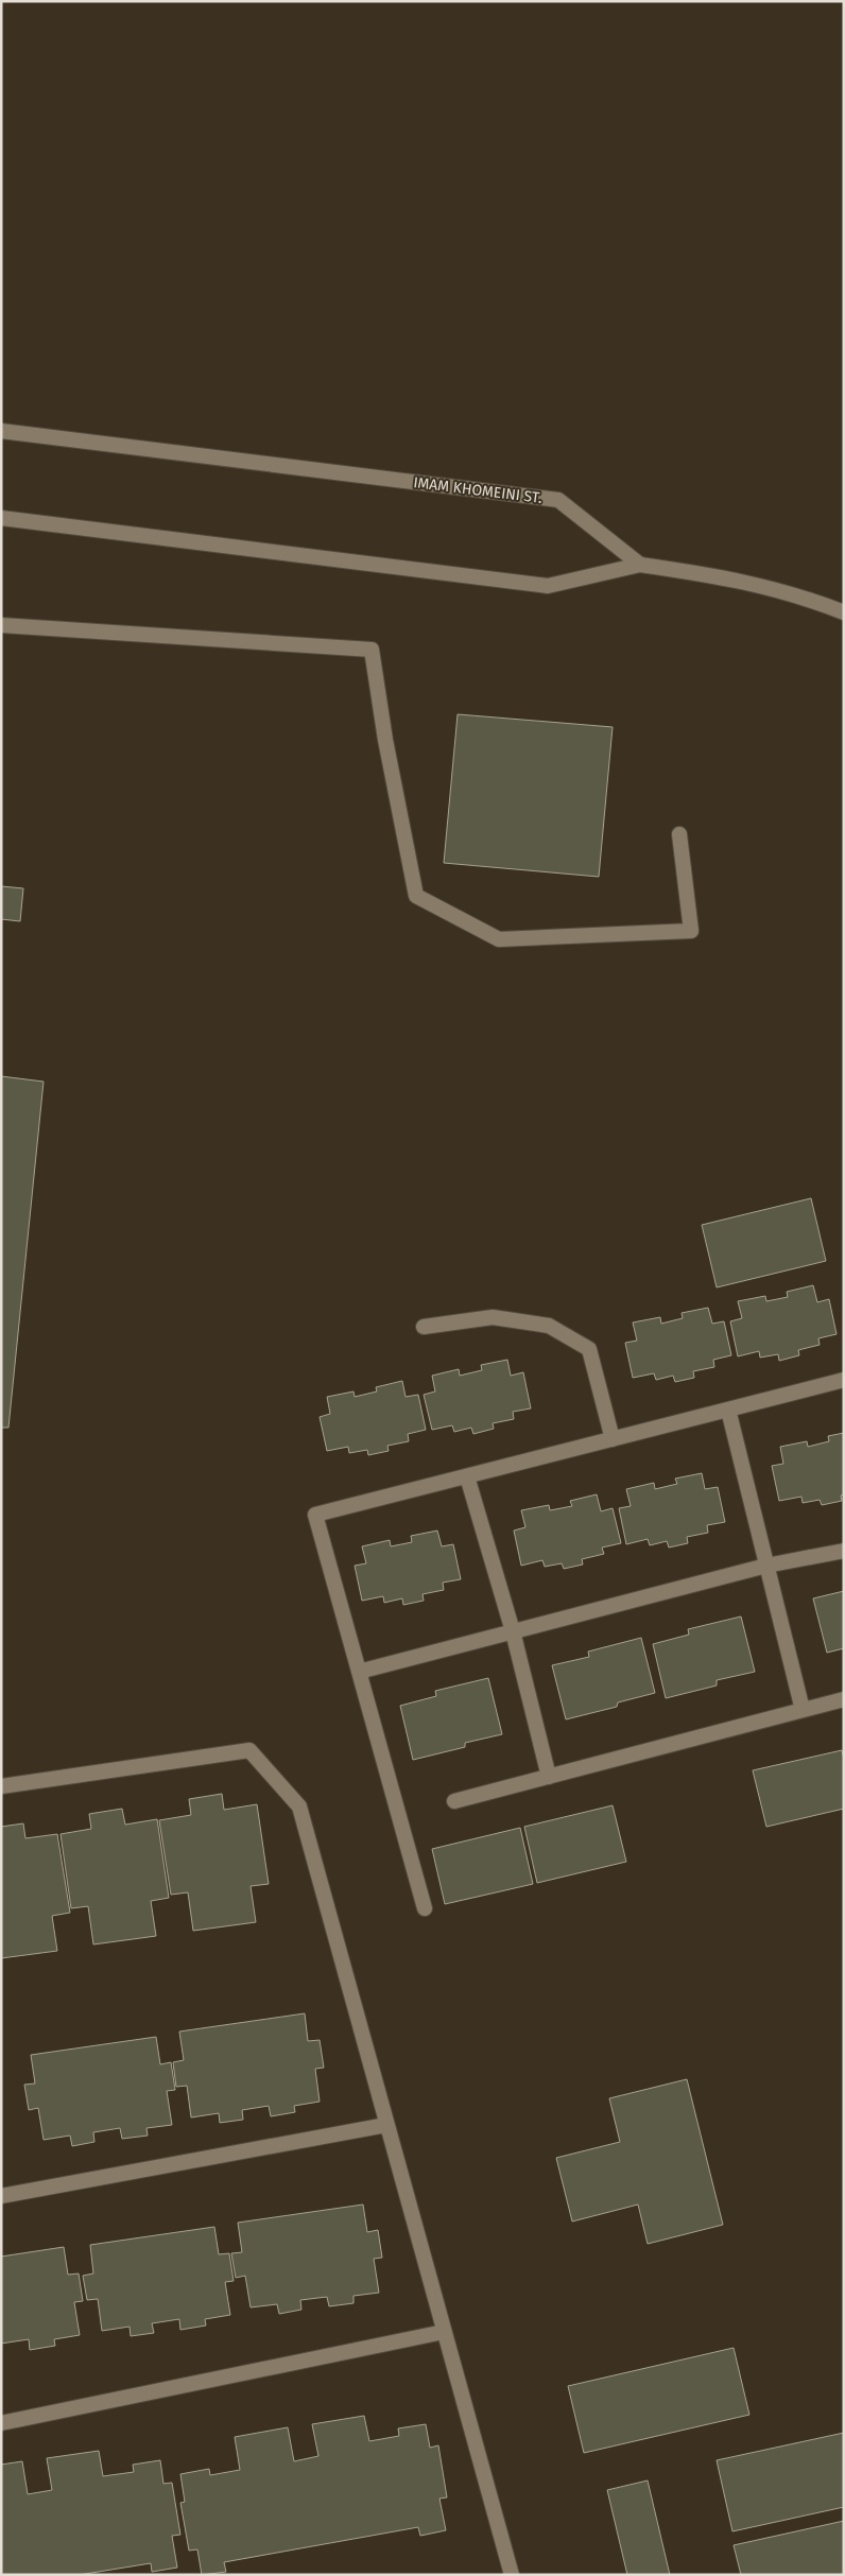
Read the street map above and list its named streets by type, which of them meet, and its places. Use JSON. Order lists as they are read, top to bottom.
{
  "streets": {
    "street": ["IMAM KHOMEINI ST."]
  }
}
